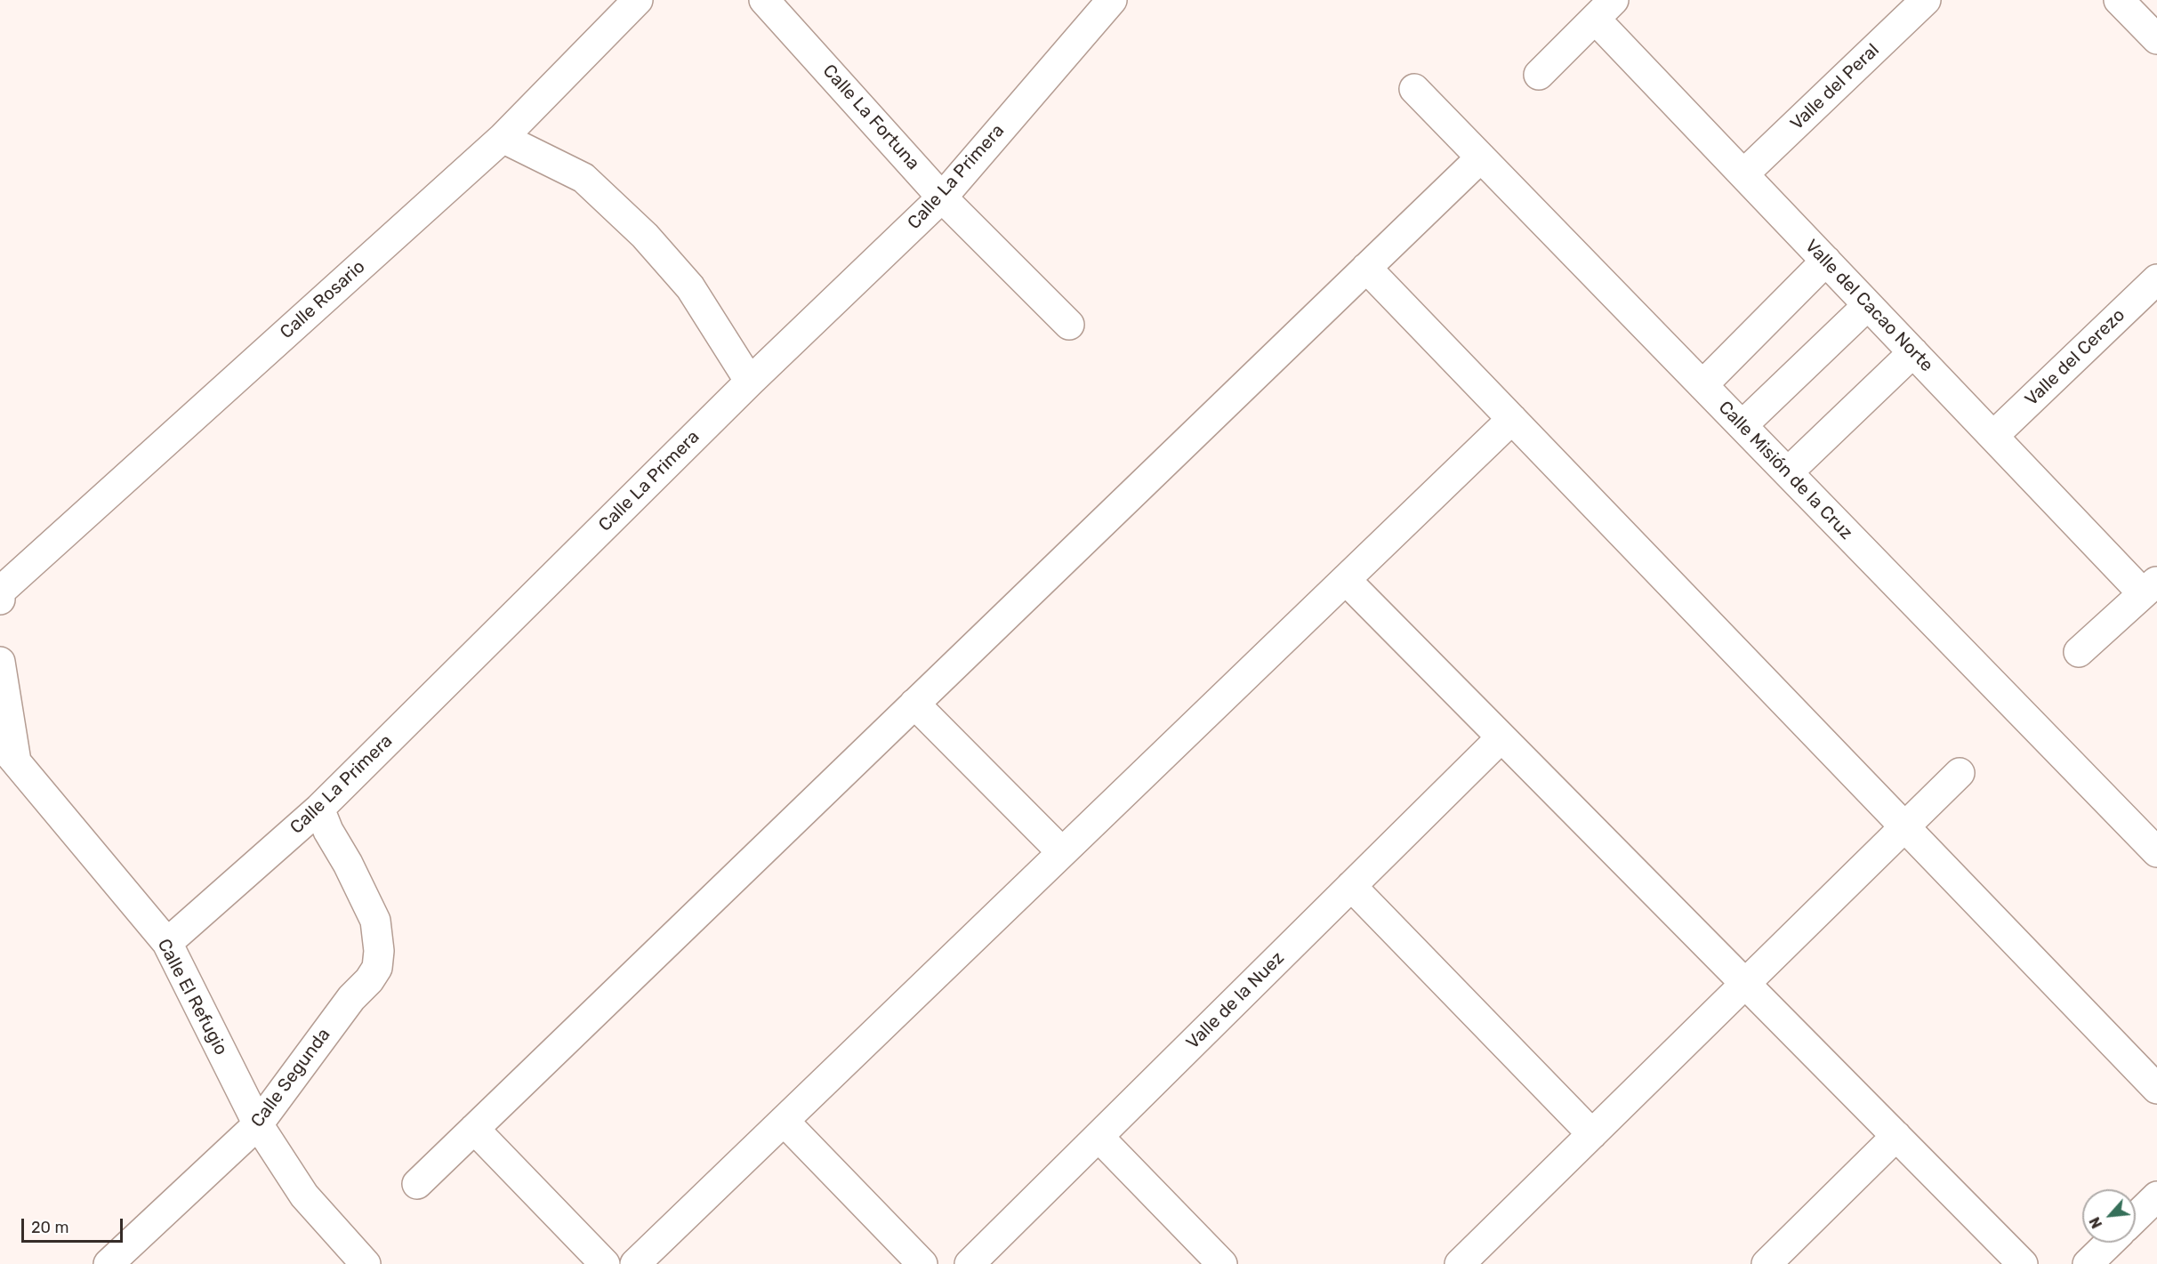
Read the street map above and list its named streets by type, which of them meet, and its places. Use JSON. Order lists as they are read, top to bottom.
{
  "streets": {
    "street": [
      "Valle del Peral",
      "Calle La Fortuna",
      "Calle La Primera",
      "Calle Rosario",
      "Valle del Cacao Norte",
      "Valle del Cerezo",
      "Calle Misión de la Cruz",
      "Calle El Refugio",
      "Valle de la Nuez",
      "Calle Segunda"
    ]
  },
  "crossings": [
    ["Valle del Peral", "Valle del Cacao Norte"],
    ["Calle La Fortuna", "Calle La Primera"],
    ["Calle La Primera", "Calle El Refugio"],
    ["Calle La Primera", "Calle Segunda"],
    ["Valle del Cacao Norte", "Valle del Cerezo"],
    ["Calle El Refugio", "Calle Segunda"]
  ],
  "scale_bar": "20 m",
  "north": "bottom left"
}
